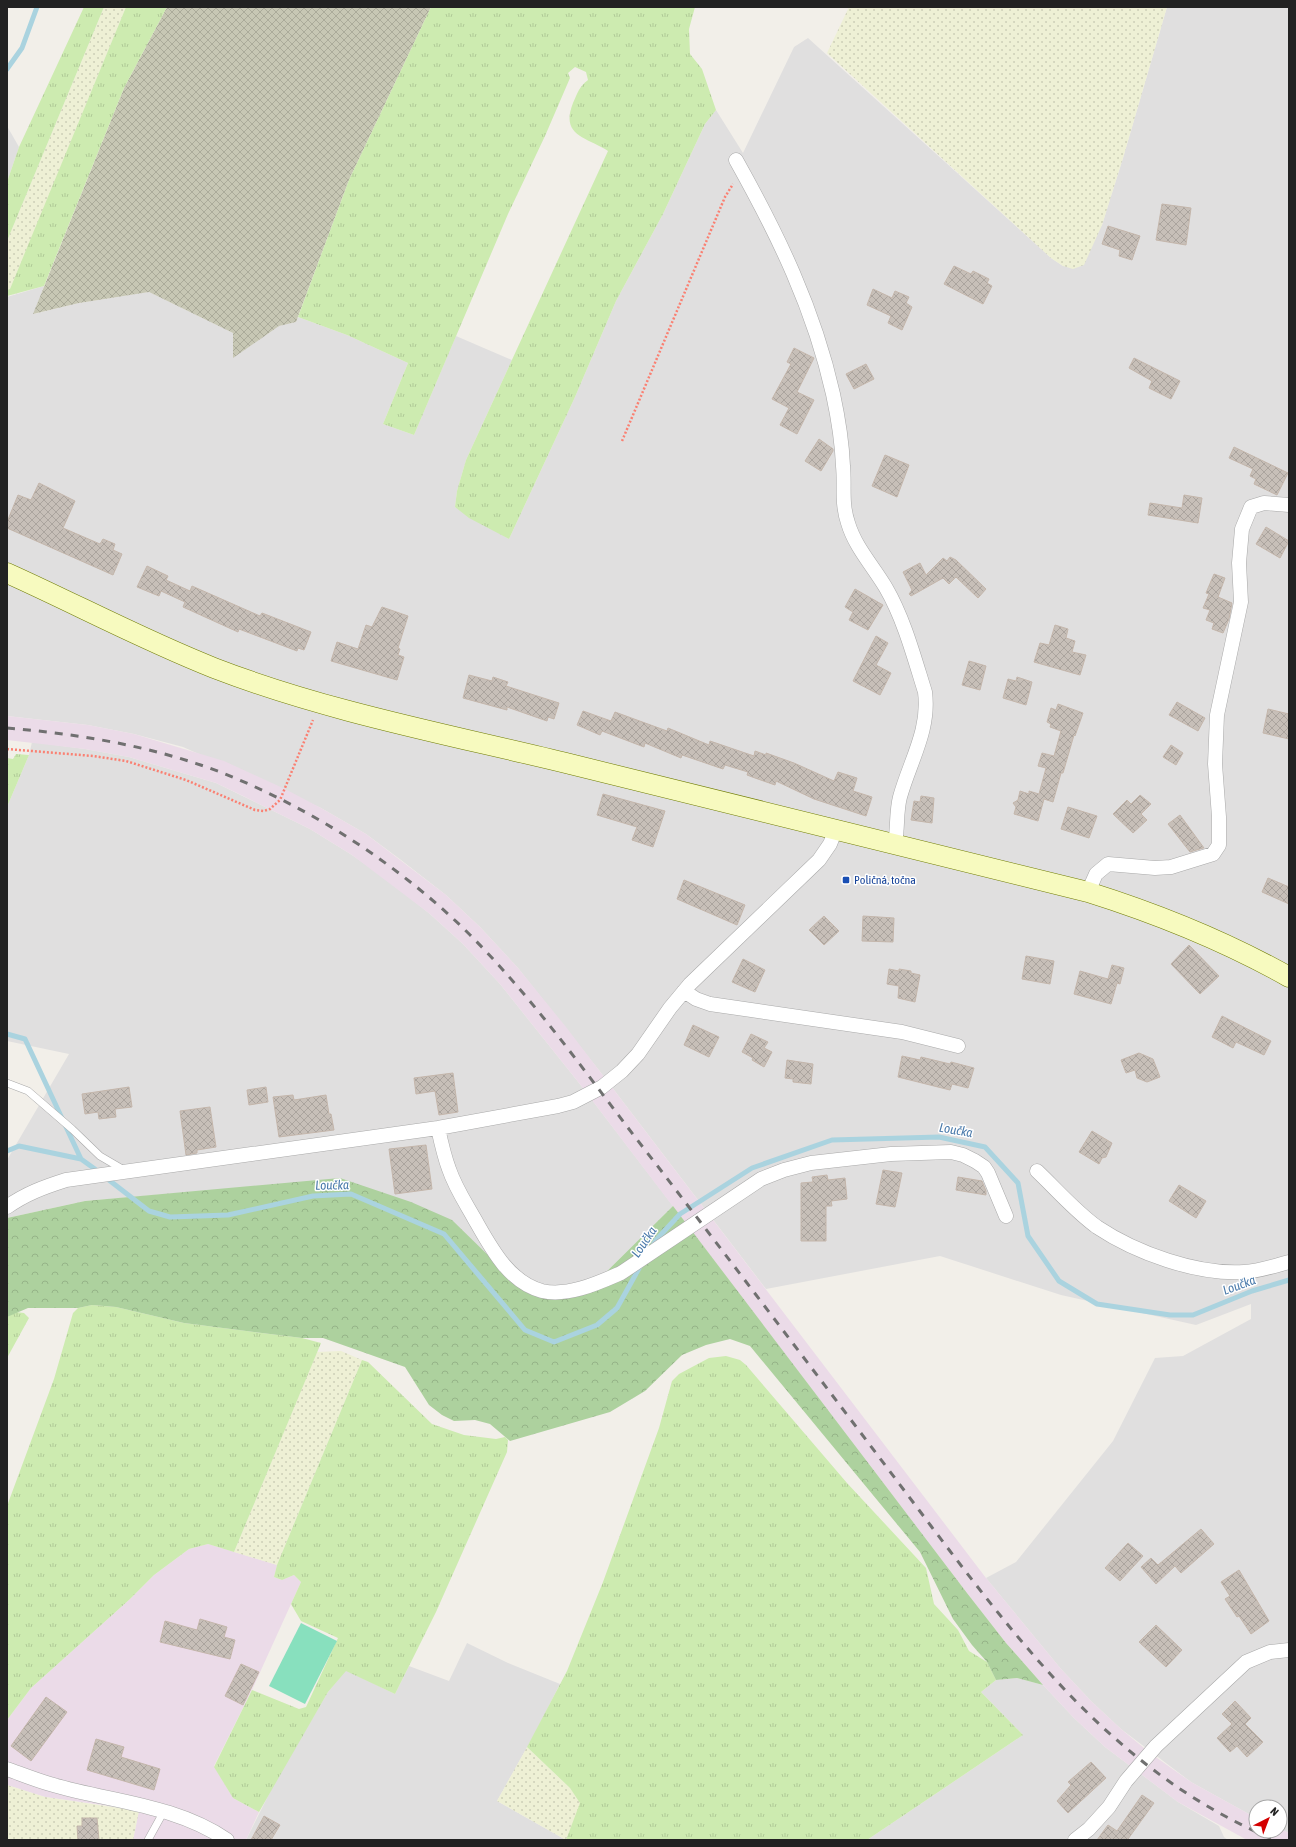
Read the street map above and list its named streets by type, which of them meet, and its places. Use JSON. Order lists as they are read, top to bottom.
{
  "water": ["Loučka"],
  "places": {
    "transit": ["Poličná, točna"]
  },
  "north": "top right"
}
